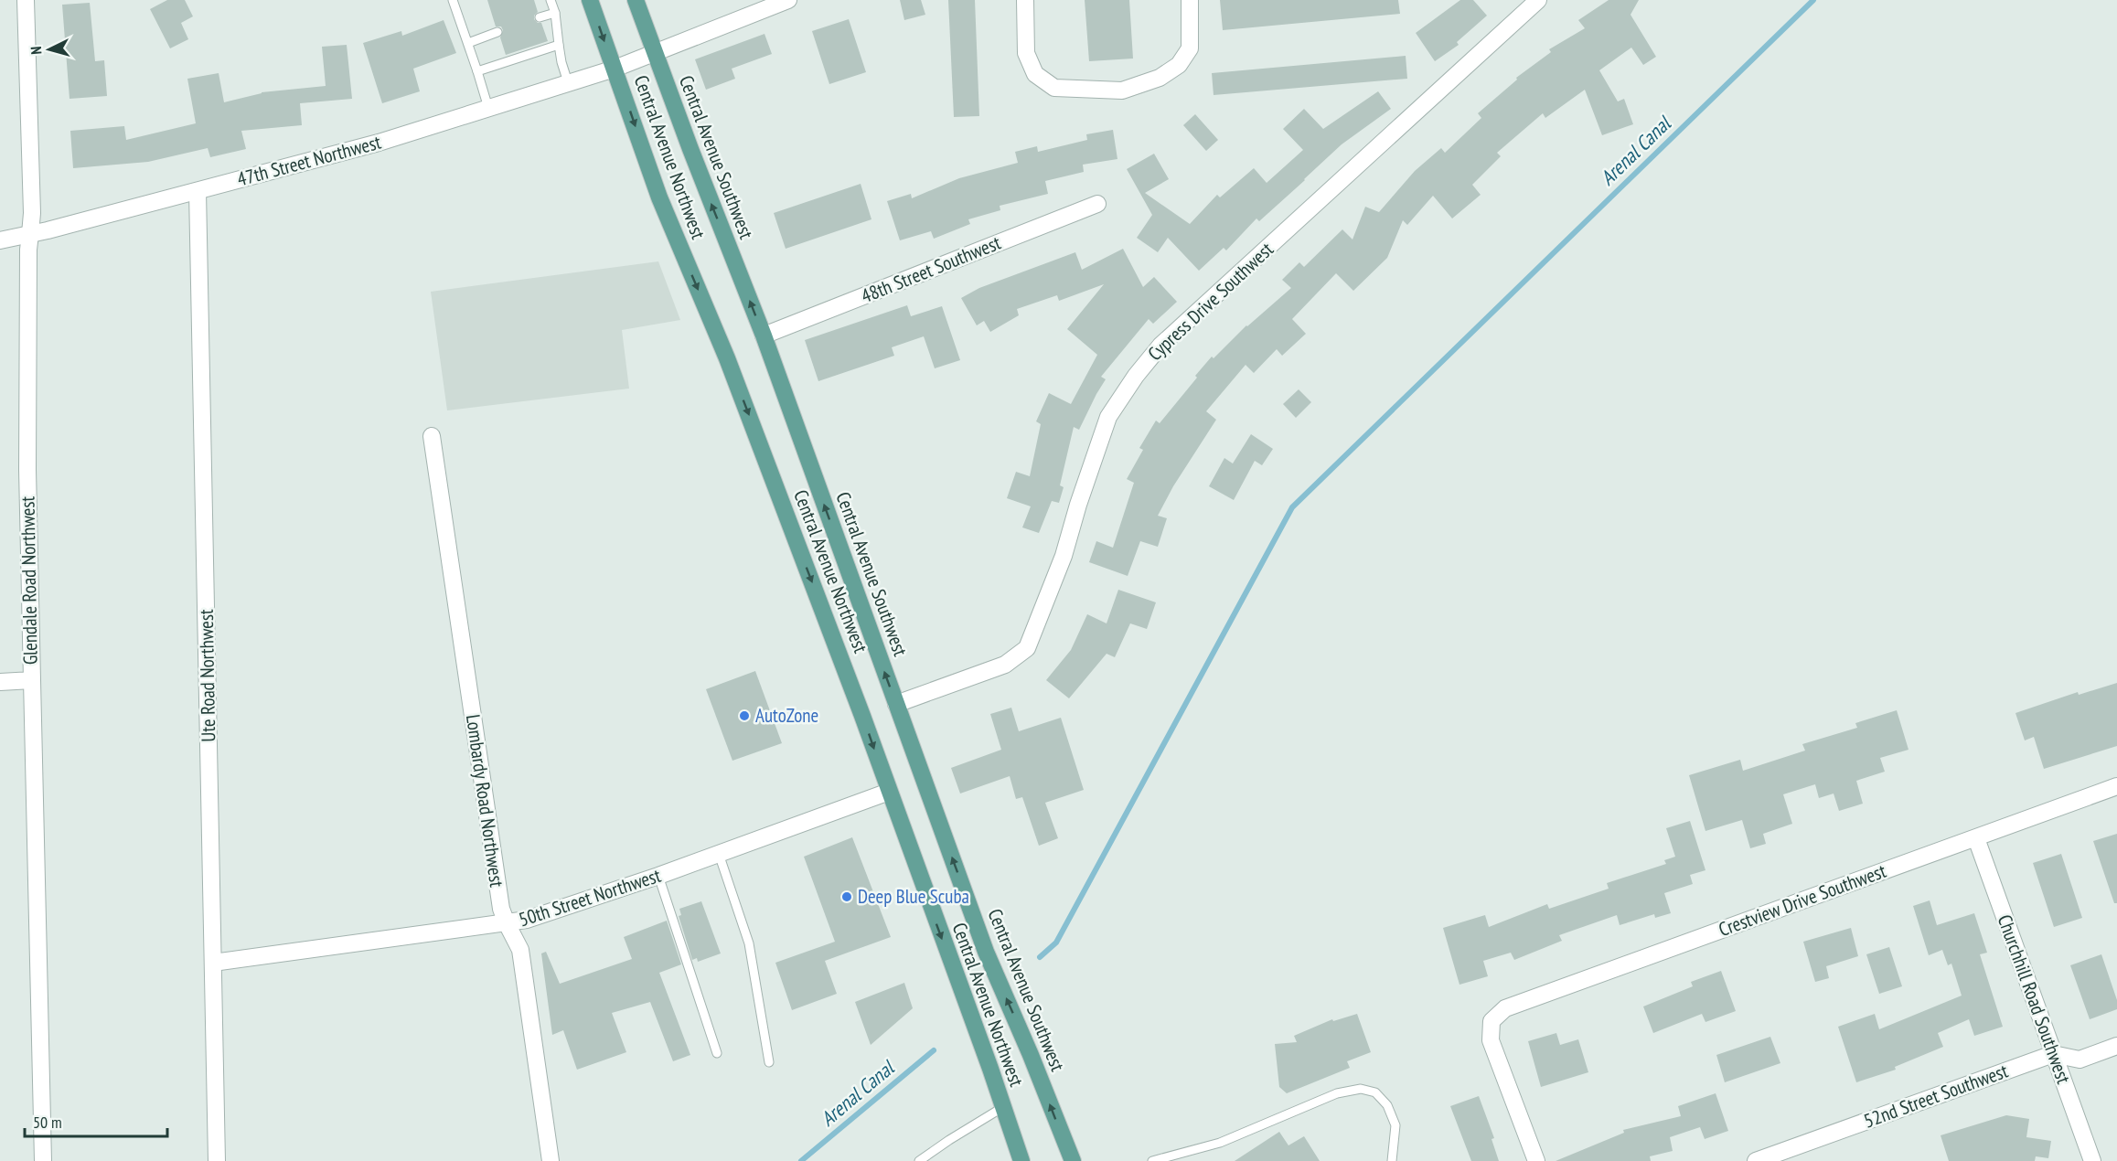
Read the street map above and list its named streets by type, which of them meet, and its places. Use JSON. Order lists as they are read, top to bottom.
{
  "streets": {
    "main road": ["Central Avenue Northwest", "Central Avenue Southwest"],
    "street": [
      "47th Street Northwest",
      "48th Street Southwest",
      "Cypress Drive Southwest",
      "Glendale Road Northwest",
      "Ute Road Northwest",
      "Lombardy Road Northwest",
      "50th Street Northwest",
      "Crestview Drive Southwest",
      "Churchhill Road Southwest",
      "52nd Street Southwest"
    ]
  },
  "crossings": [
    ["Central Avenue Northwest", "47th Street Northwest"],
    ["Central Avenue Northwest", "50th Street Northwest"],
    ["Central Avenue Southwest", "47th Street Northwest"],
    ["Central Avenue Southwest", "48th Street Southwest"],
    ["Central Avenue Southwest", "Cypress Drive Southwest"],
    ["47th Street Northwest", "Glendale Road Northwest"],
    ["47th Street Northwest", "Ute Road Northwest"],
    ["Ute Road Northwest", "50th Street Northwest"],
    ["Lombardy Road Northwest", "50th Street Northwest"],
    ["Crestview Drive Southwest", "Churchhill Road Southwest"],
    ["Churchhill Road Southwest", "52nd Street Southwest"]
  ],
  "one_way": ["Central Avenue Northwest", "Central Avenue Southwest"],
  "water": ["Arenal Canal"],
  "places": ["AutoZone", "Deep Blue Scuba"],
  "scale_bar": "50 m",
  "north": "left"
}
